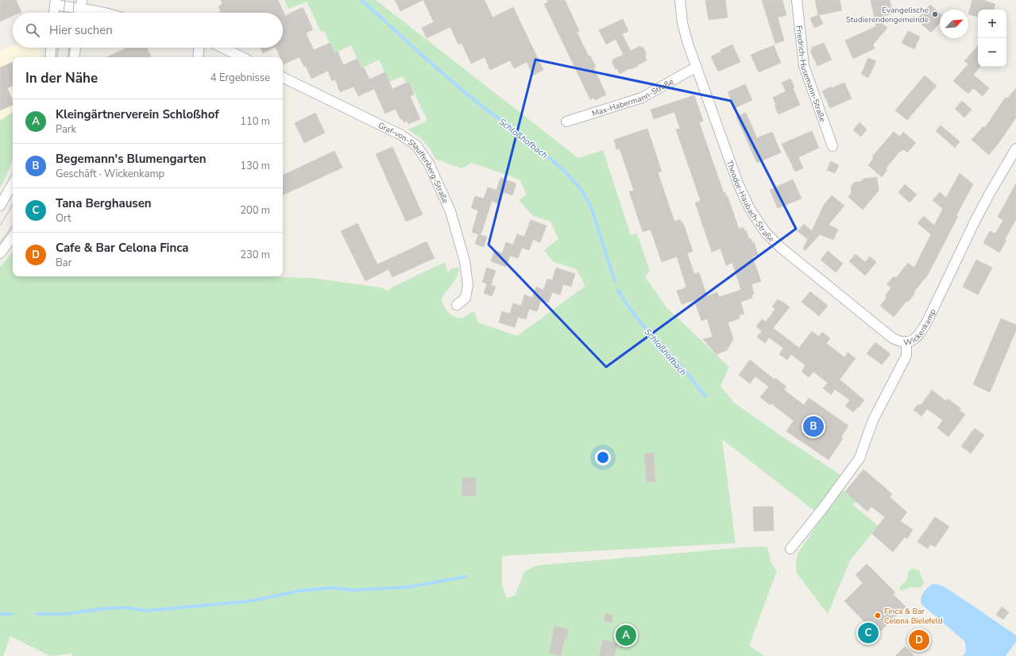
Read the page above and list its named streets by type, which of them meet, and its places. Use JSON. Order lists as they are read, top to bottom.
{
  "streets": {
    "street": [
      "Friedrich-Husemann-Straße",
      "Max-Habermann-Straße",
      "Graf-von-Stauffenberg-Straße",
      "Theodor-Haubach-Straße",
      "Wickenkamp"
    ]
  },
  "crossings": [
    ["Max-Habermann-Straße", "Theodor-Haubach-Straße"],
    ["Theodor-Haubach-Straße", "Wickenkamp"]
  ],
  "water": ["Schloßhofbach"],
  "places": ["Evangelische Studierendengemeinde", "Finca & Bar Celona Bielefeld"],
  "north": "top right",
  "page": {
    "map_buttons": ["+", "−"],
    "search": "Hier suchen",
    "heading": ["In der Nähe", "4 Ergebnisse"],
    "list": [
      {
        "mark": "A",
        "name": "Kleingärtnerverein Schloßhof",
        "note": "Park",
        "value": "110 m"
      },
      {
        "mark": "B",
        "name": "Begemann's Blumengarten",
        "note": "Geschäft · Wickenkamp",
        "value": "130 m"
      },
      {
        "mark": "C",
        "name": "Tana Berghausen",
        "note": "Ort",
        "value": "200 m"
      },
      {
        "mark": "D",
        "name": "Cafe & Bar Celona Finca",
        "note": "Bar",
        "value": "230 m"
      }
    ],
    "pins": [
      "B",
      "C",
      "A",
      "D"
    ]
  }
}
